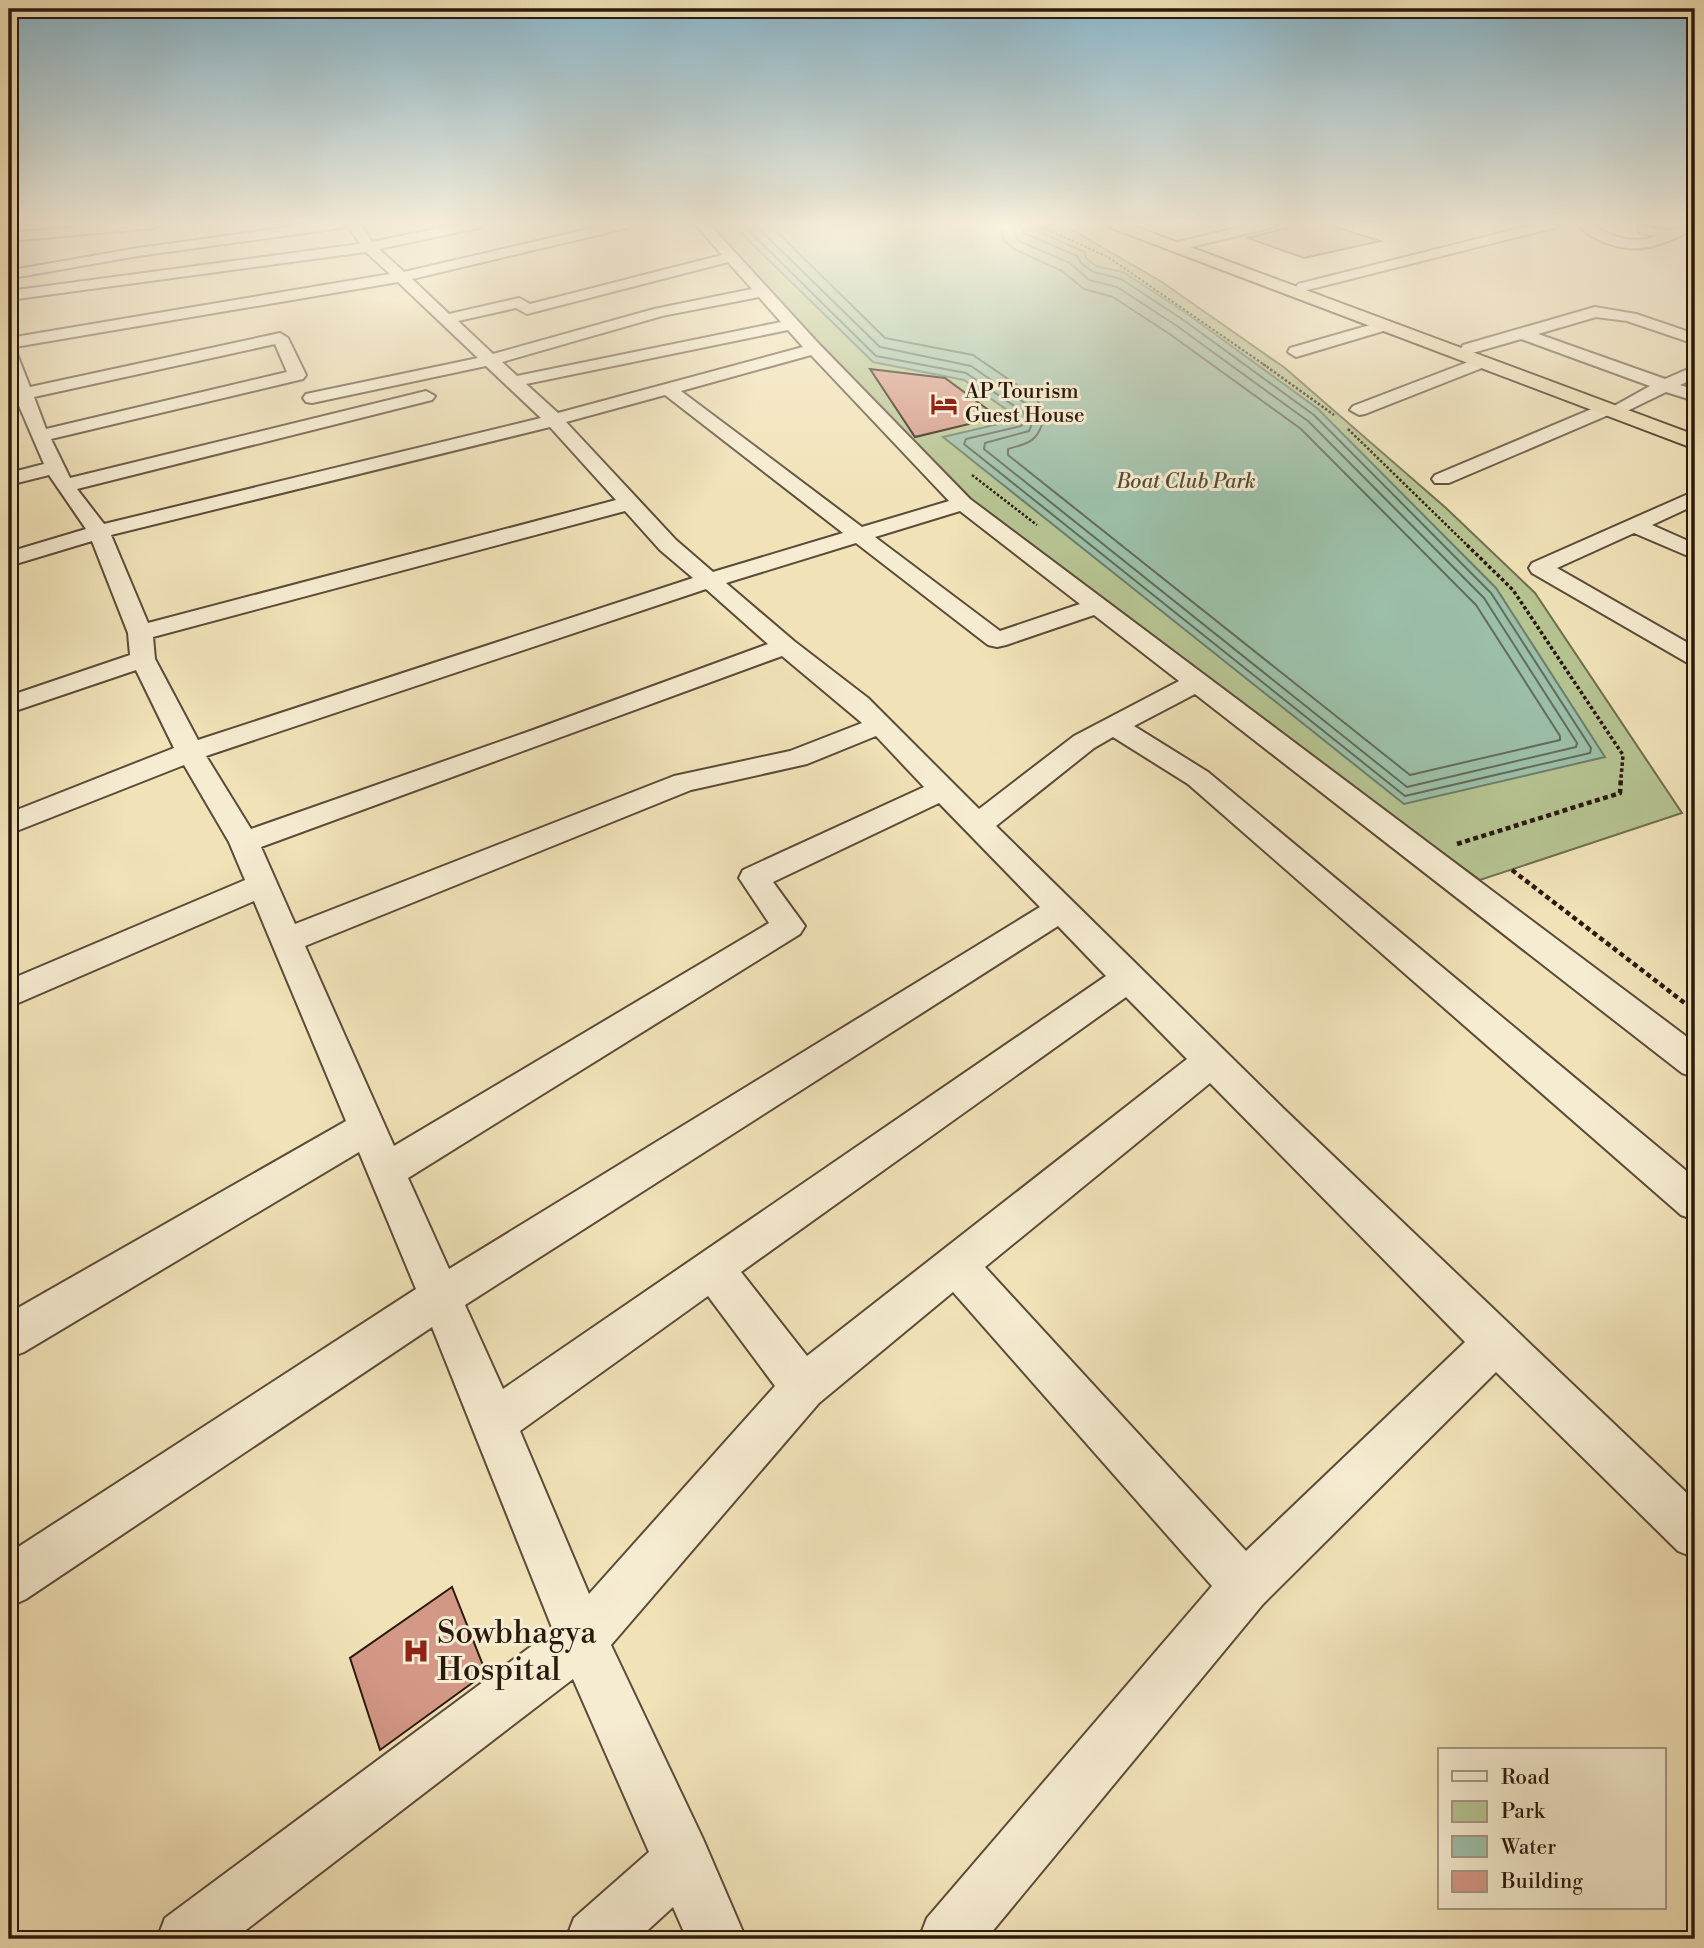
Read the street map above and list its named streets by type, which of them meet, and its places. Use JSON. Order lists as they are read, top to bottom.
{
  "parks": ["Boat Club Park"],
  "places": {
    "hotel": ["AP Tourism Guest House"],
    "hospital": ["Sowbhagya Hospital"]
  },
  "legend": [
    "Road",
    "Park",
    "Water",
    "Building"
  ]
}
